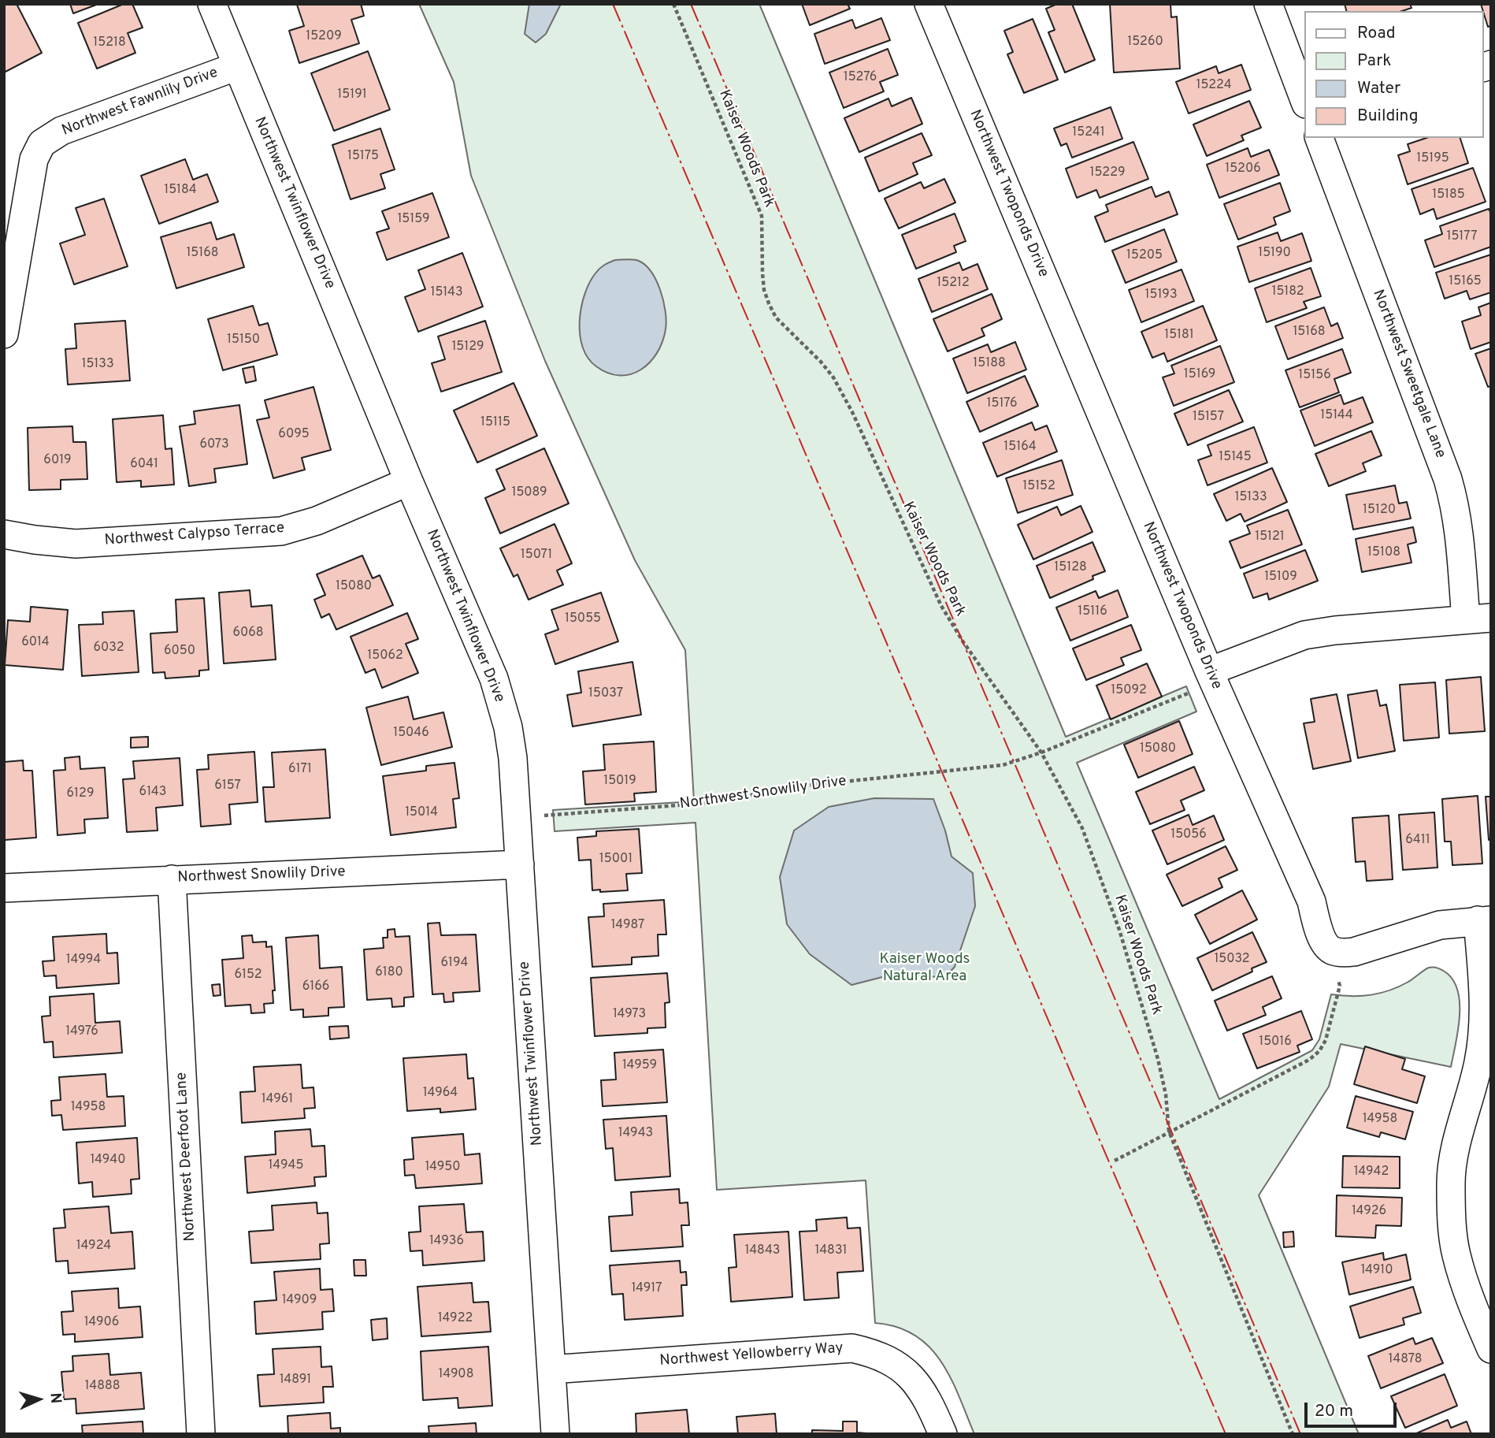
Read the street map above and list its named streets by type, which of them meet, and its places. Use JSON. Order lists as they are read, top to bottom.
{
  "streets": {
    "street": [
      "Northwest Fawnlily Drive",
      "Northwest Twoponds Drive",
      "Northwest Twinflower Drive",
      "Northwest Sweetgale Lane",
      "Northwest Calypso Terrace",
      "Northwest Snowlily Drive",
      "Northwest Deerfoot Lane",
      "Northwest Yellowberry Way"
    ],
    "path": ["Kaiser Woods Park"]
  },
  "crossings": [
    ["Northwest Fawnlily Drive", "Northwest Twinflower Drive"],
    ["Kaiser Woods Park", "Northwest Snowlily Drive"],
    ["Northwest Twoponds Drive", "Northwest Snowlily Drive"],
    ["Northwest Twinflower Drive", "Northwest Calypso Terrace"],
    ["Northwest Twinflower Drive", "Northwest Snowlily Drive"],
    ["Northwest Twinflower Drive", "Northwest Yellowberry Way"],
    ["Northwest Snowlily Drive", "Northwest Deerfoot Lane"]
  ],
  "parks": ["Kaiser Woods Natural Area"],
  "house_numbers": [
    "15209",
    "15260",
    "15218",
    "15276",
    "15224",
    "15191",
    "15241",
    "15175",
    "15195",
    "15206",
    "15229",
    "15184",
    "15185",
    "15159",
    "15177",
    "15168",
    "15190",
    "15205",
    "15165",
    "15212",
    "15182",
    "15143",
    "15193",
    "15168",
    "15181",
    "15150",
    "15129",
    "15188",
    "15133",
    "15169",
    "15156",
    "15176",
    "15144",
    "15157",
    "15115",
    "6095",
    "6073",
    "15164",
    "15145",
    "6019",
    "6041",
    "15152",
    "15089",
    "15133",
    "15120",
    "15121",
    "15108",
    "15071",
    "15128",
    "15109",
    "15080",
    "15116",
    "15055",
    "6068",
    "6014",
    "6032",
    "6050",
    "15062",
    "15092",
    "15037",
    "15046",
    "15080",
    "6171",
    "15019",
    "6157",
    "6143",
    "6129",
    "15014",
    "15056",
    "6411",
    "15001",
    "14987",
    "15032",
    "14994",
    "6194",
    "6180",
    "6152",
    "6166",
    "14973",
    "14976",
    "15016",
    "14959",
    "14964",
    "14961",
    "14958",
    "14958",
    "14943",
    "14940",
    "14945",
    "14950",
    "14942",
    "14926",
    "14936",
    "14924",
    "14843",
    "14831",
    "14910",
    "14917",
    "14909",
    "14922",
    "14906",
    "14878",
    "14908",
    "14891",
    "14888"
  ],
  "legend": [
    "Road",
    "Park",
    "Water",
    "Building"
  ],
  "scale_bar": "20 m",
  "north": "right"
}
